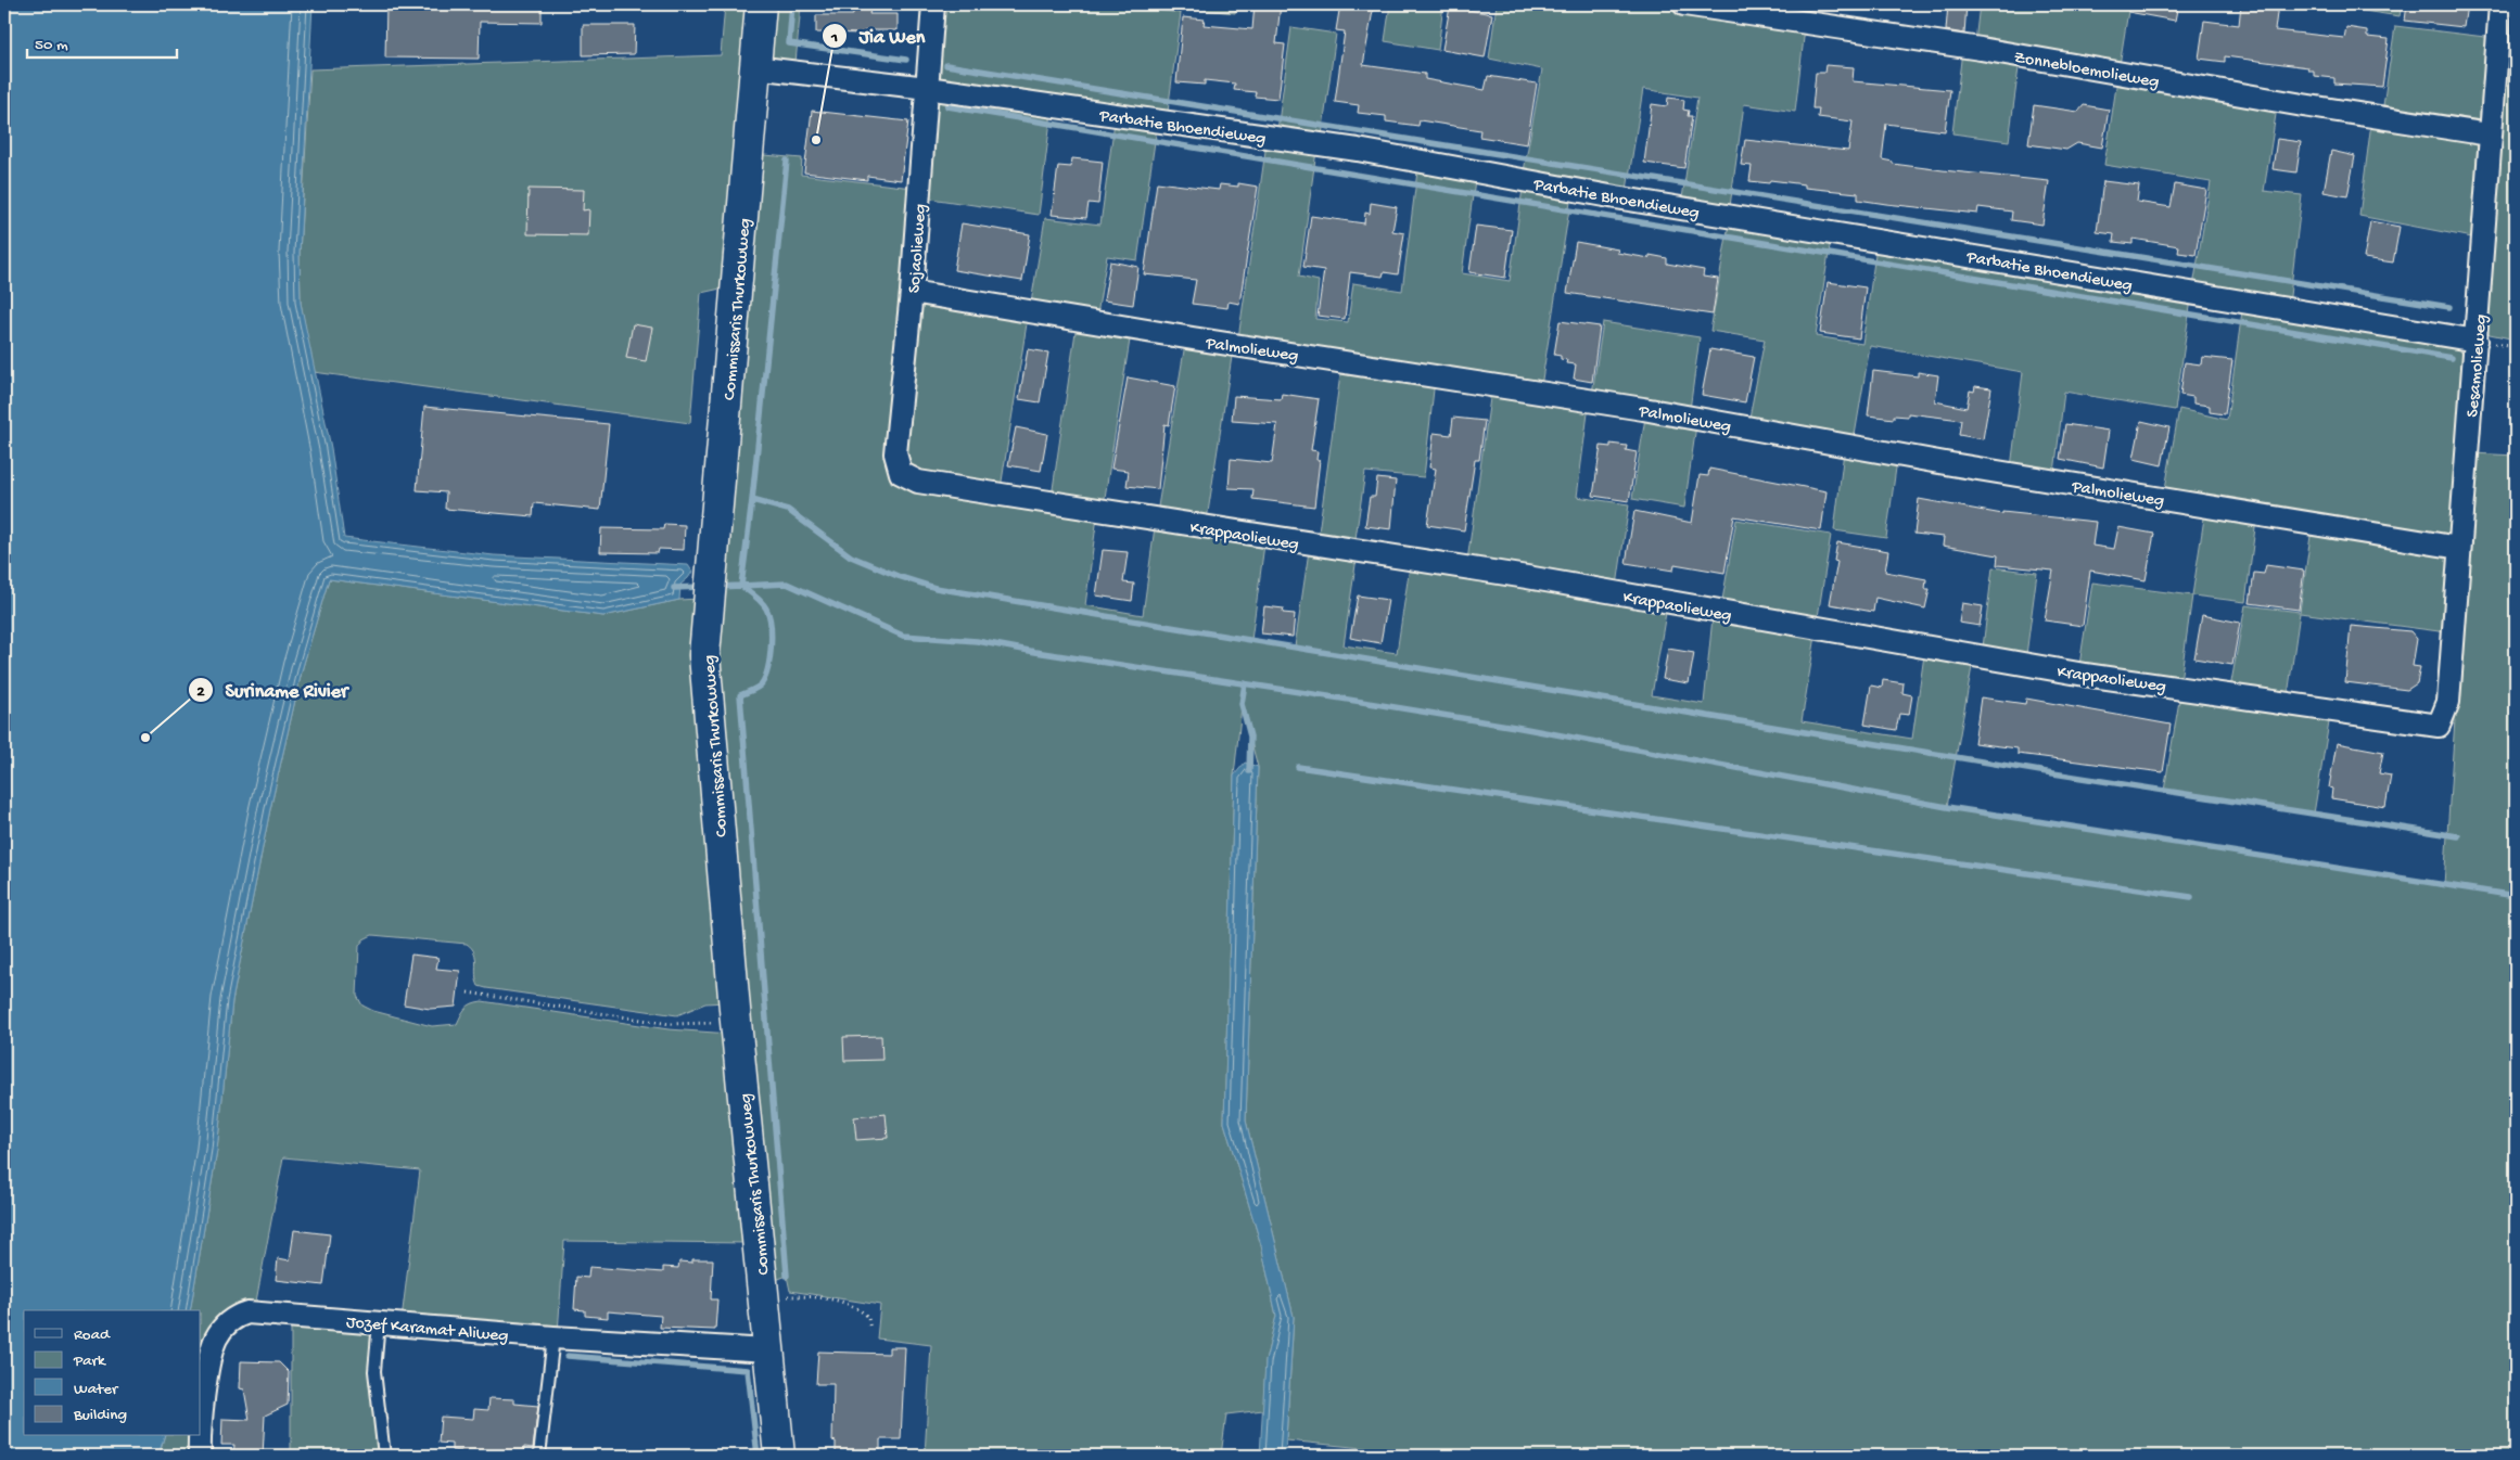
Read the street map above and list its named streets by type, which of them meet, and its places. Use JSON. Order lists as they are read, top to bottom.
{
  "streets": {
    "main road": ["Commissaris Thurkowweg"],
    "street": [
      "Zonnebloemolieweg",
      "Parbatie Bhoendieweg",
      "Sojaolieweg",
      "Palmolieweg",
      "Sesamolieweg",
      "Krappaolieweg",
      "Jozef Karamat Aliweg"
    ]
  },
  "crossings": [
    ["Zonnebloemolieweg", "Sesamolieweg"],
    ["Parbatie Bhoendieweg", "Sojaolieweg"],
    ["Parbatie Bhoendieweg", "Commissaris Thurkowweg"],
    ["Parbatie Bhoendieweg", "Sesamolieweg"],
    ["Sojaolieweg", "Palmolieweg"],
    ["Sojaolieweg", "Krappaolieweg"],
    ["Commissaris Thurkowweg", "Jozef Karamat Aliweg"],
    ["Palmolieweg", "Sesamolieweg"],
    ["Sesamolieweg", "Krappaolieweg"]
  ],
  "places": ["Jia Wen", "Suriname Rivier"],
  "legend": [
    "Road",
    "Park",
    "Water",
    "Building"
  ],
  "scale_bar": "50 m"
}
